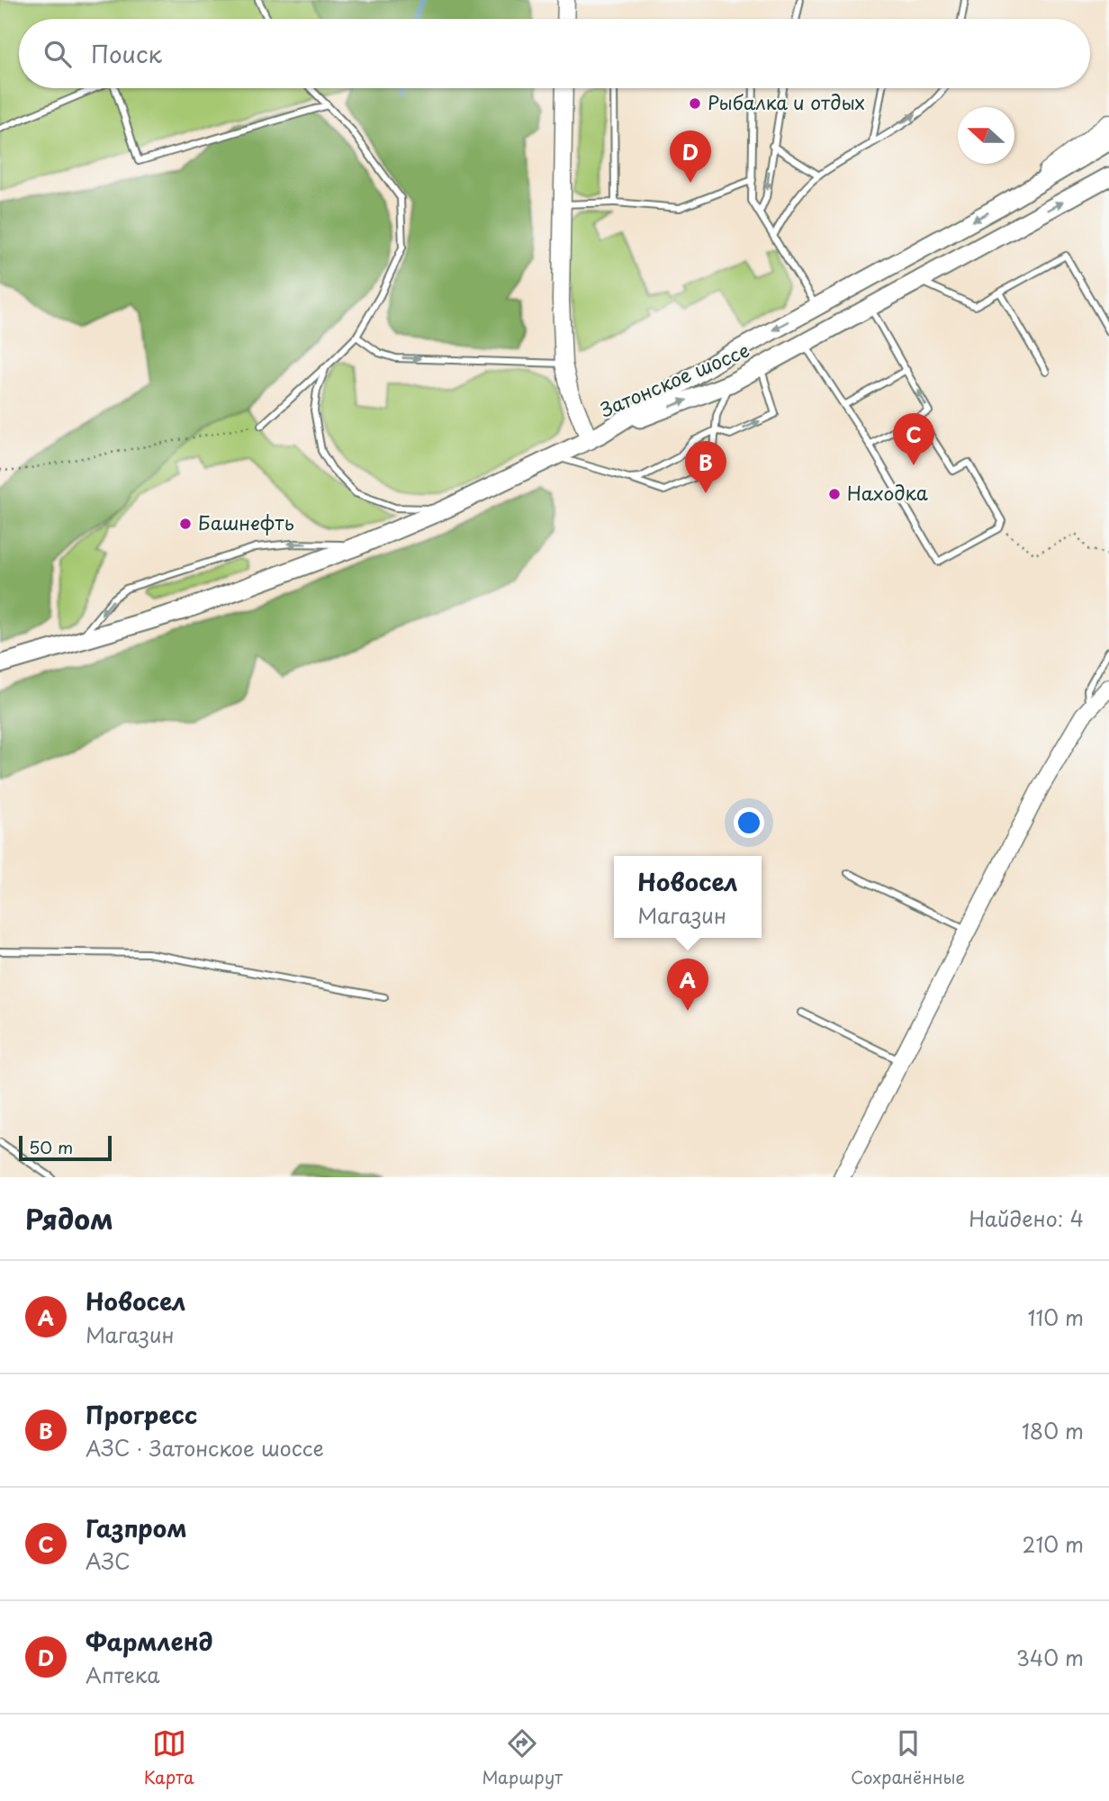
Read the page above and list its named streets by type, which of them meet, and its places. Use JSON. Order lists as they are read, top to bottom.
{
  "streets": {
    "main road": ["Затонское шоссе"]
  },
  "places": ["Рыбалка и отдых", "Находка", "Башнефть"],
  "scale_bar": "50 m",
  "north": "left",
  "page": {
    "search": "Поиск",
    "pins": [
      "D",
      "C",
      "B",
      "A"
    ],
    "popup": ["Новосел", "Магазин"],
    "scale": "50 m",
    "heading": ["Рядом", "Найдено: 4"],
    "list": [
      {
        "mark": "A",
        "name": "Новосел",
        "note": "Магазин",
        "value": "110 m"
      },
      {
        "mark": "B",
        "name": "Прогресс",
        "note": "АЗС · Затонское шоссе",
        "value": "180 m"
      },
      {
        "mark": "C",
        "name": "Газпром",
        "note": "АЗС",
        "value": "210 m"
      },
      {
        "mark": "D",
        "name": "Фармленд",
        "note": "Аптека",
        "value": "340 m"
      }
    ],
    "nav": ["Карта", "Маршрут", "Сохранённые"]
  }
}
